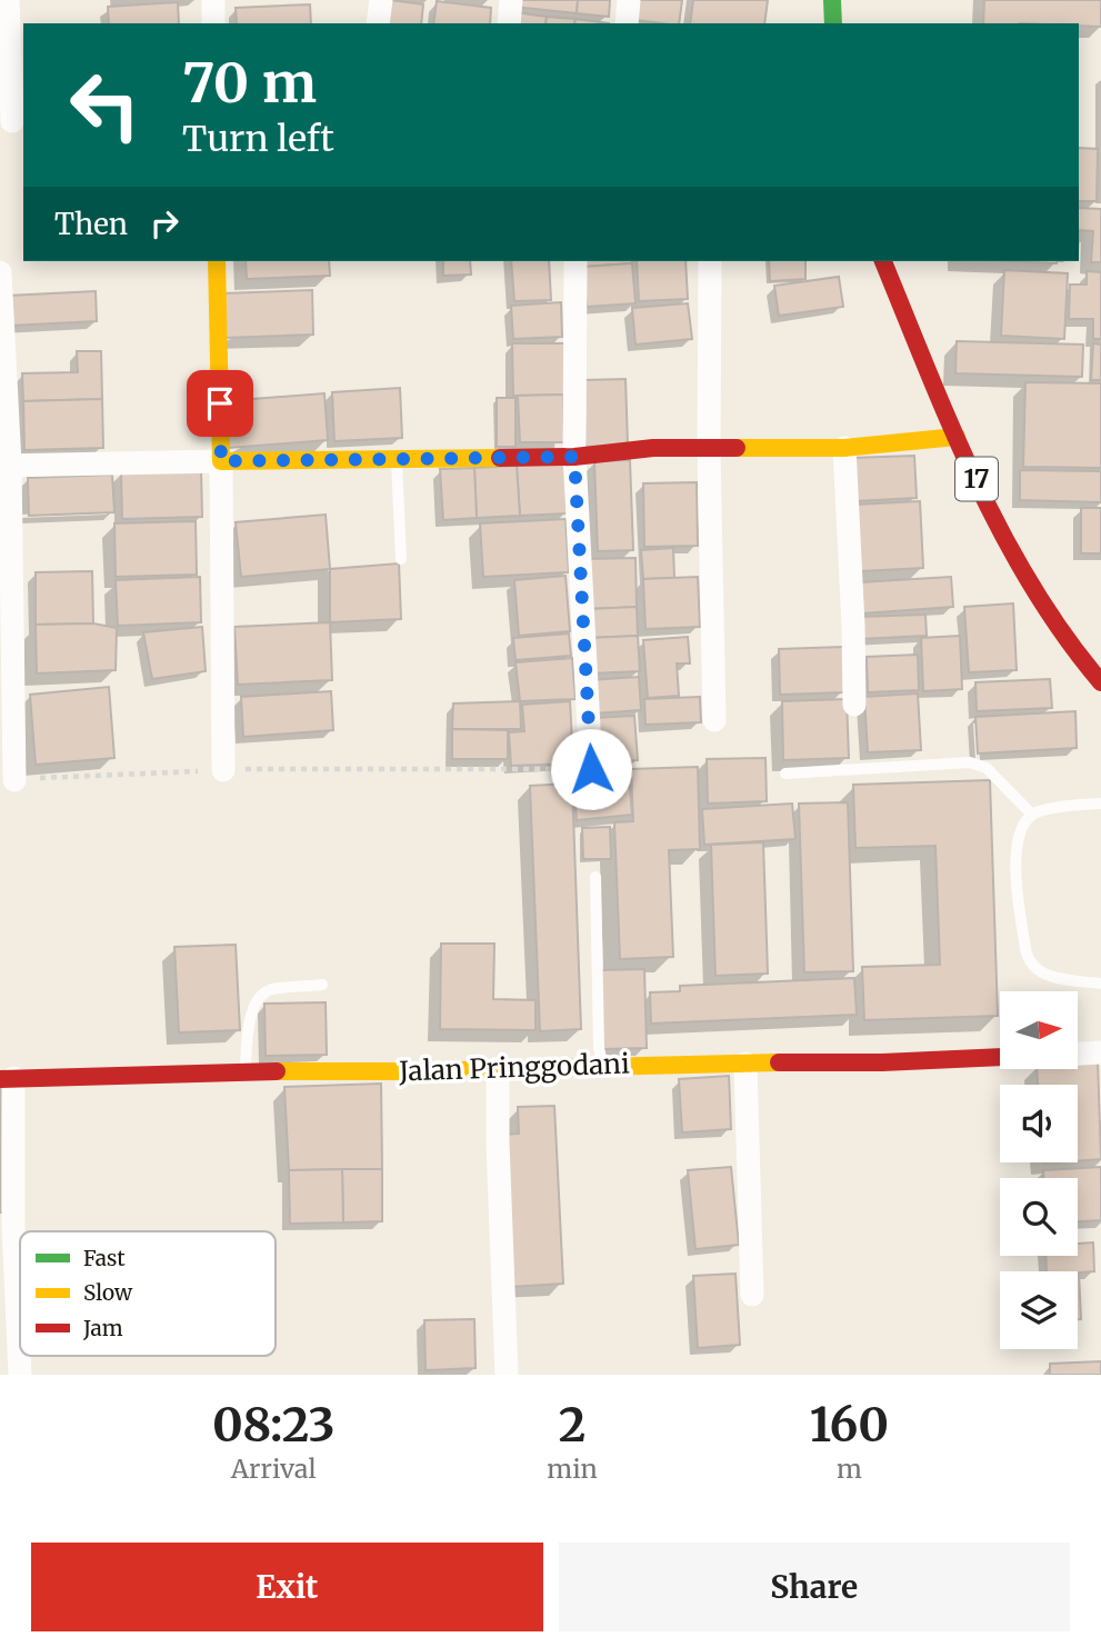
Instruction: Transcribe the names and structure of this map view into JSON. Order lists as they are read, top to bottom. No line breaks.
{"streets":{"main road":["17","Jalan Pringgodani"]},"legend":["Fast","Slow","Jam"],"north":"right","page":{"turn":["70 m","Turn left"],"then":"Then","eta":["08:23","Arrival","2","min","160","m"],"buttons":["Exit","Share"]}}
